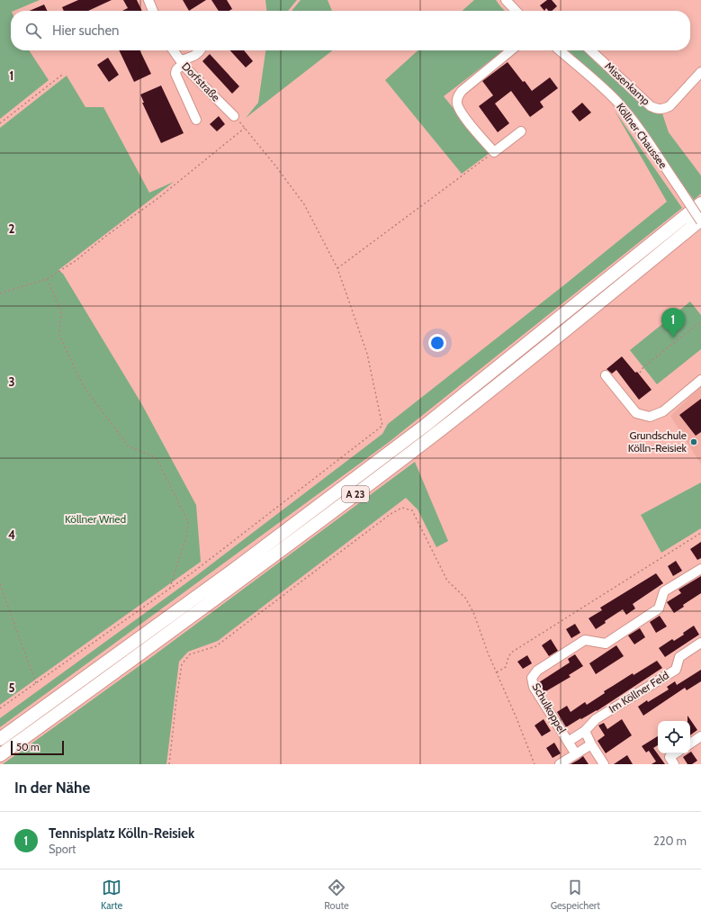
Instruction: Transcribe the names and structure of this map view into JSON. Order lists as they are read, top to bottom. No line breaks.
{"streets":{"highway":["A 23"],"street":["Dorfstraße","Missenkamp","Köllner Chaussee","Im Köllner Feld","Schulkoppel"]},"crossings":[["Köllner Chaussee","A 23"],["Im Köllner Feld","Schulkoppel"]],"parks":["Köllner Wried"],"places":["Grundschule Kölln-Reisiek"],"scale_bar":"50 m","page":{"search":"Hier suchen","pins":"1","scale":"50 m","heading":"In der Nähe","list":[{"mark":"1","name":"Tennisplatz Kölln-Reisiek","note":"Sport","value":"220 m"}],"nav":["Karte","Route","Gespeichert"]},"grid":{"rows":["1","2","3","4","5"]}}
